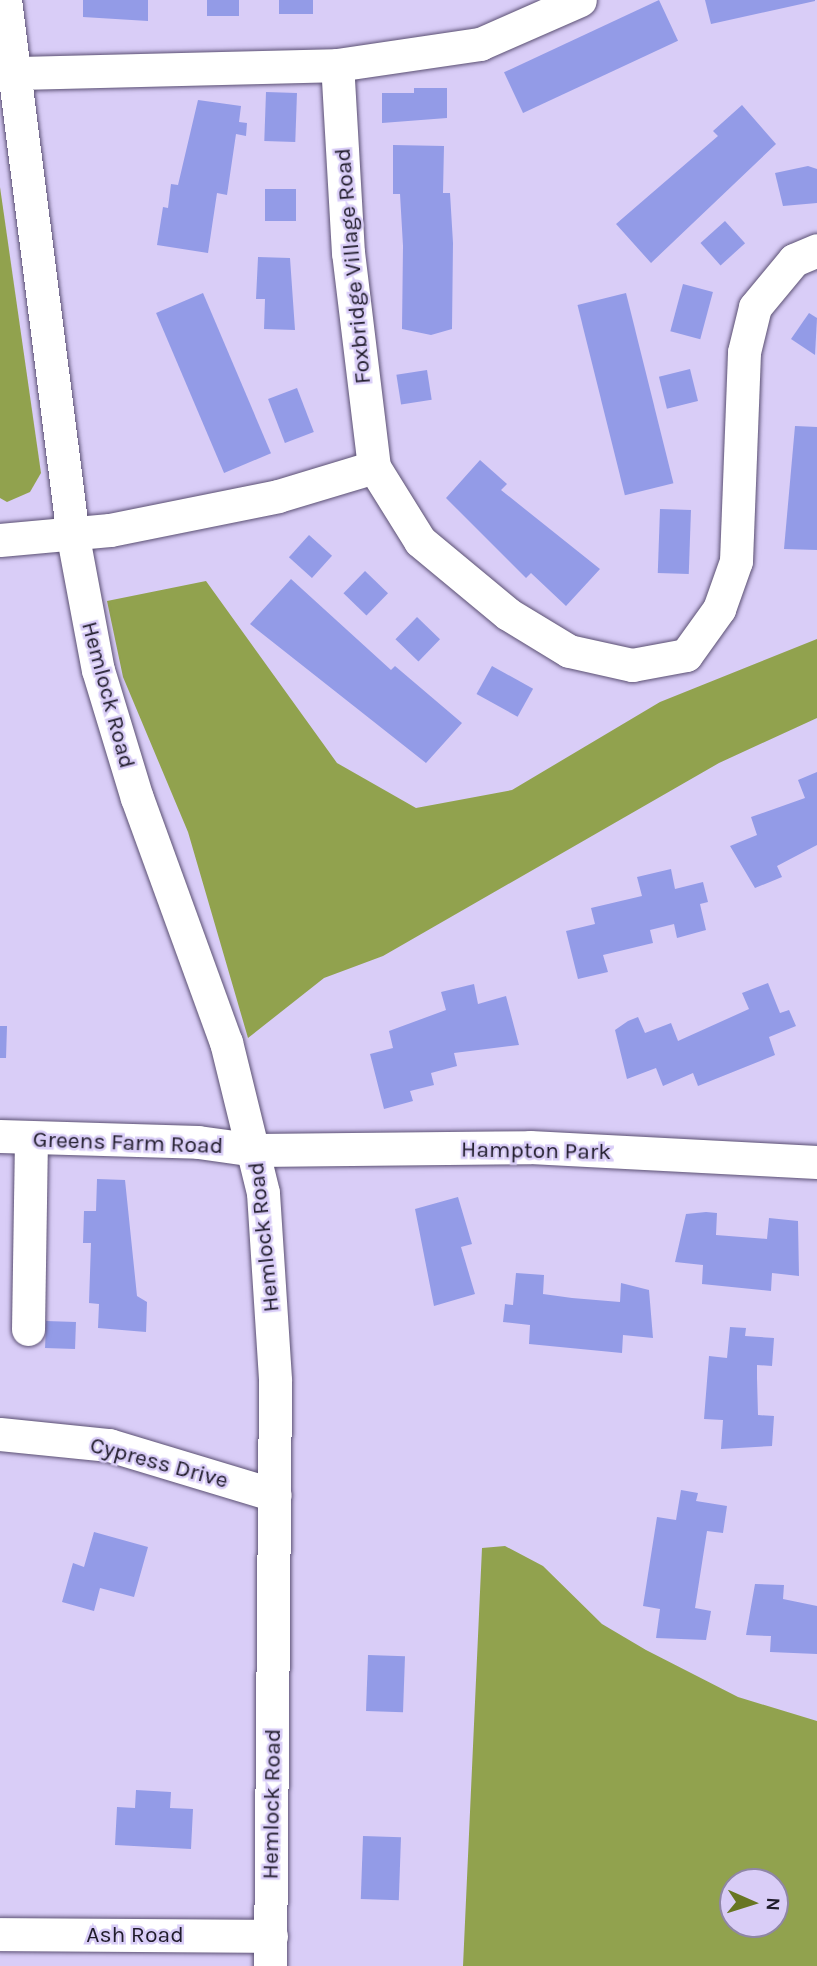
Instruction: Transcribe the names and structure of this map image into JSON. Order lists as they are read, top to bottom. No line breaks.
{"streets":{"street":["Foxbridge Village Road","Hemlock Road","Greens Farm Road","Hampton Park","Cypress Drive","Ash Road"]},"crossings":[["Hemlock Road","Greens Farm Road"],["Hemlock Road","Hampton Park"],["Hemlock Road","Cypress Drive"],["Hemlock Road","Ash Road"],["Greens Farm Road","Hampton Park"]],"north":"right"}
